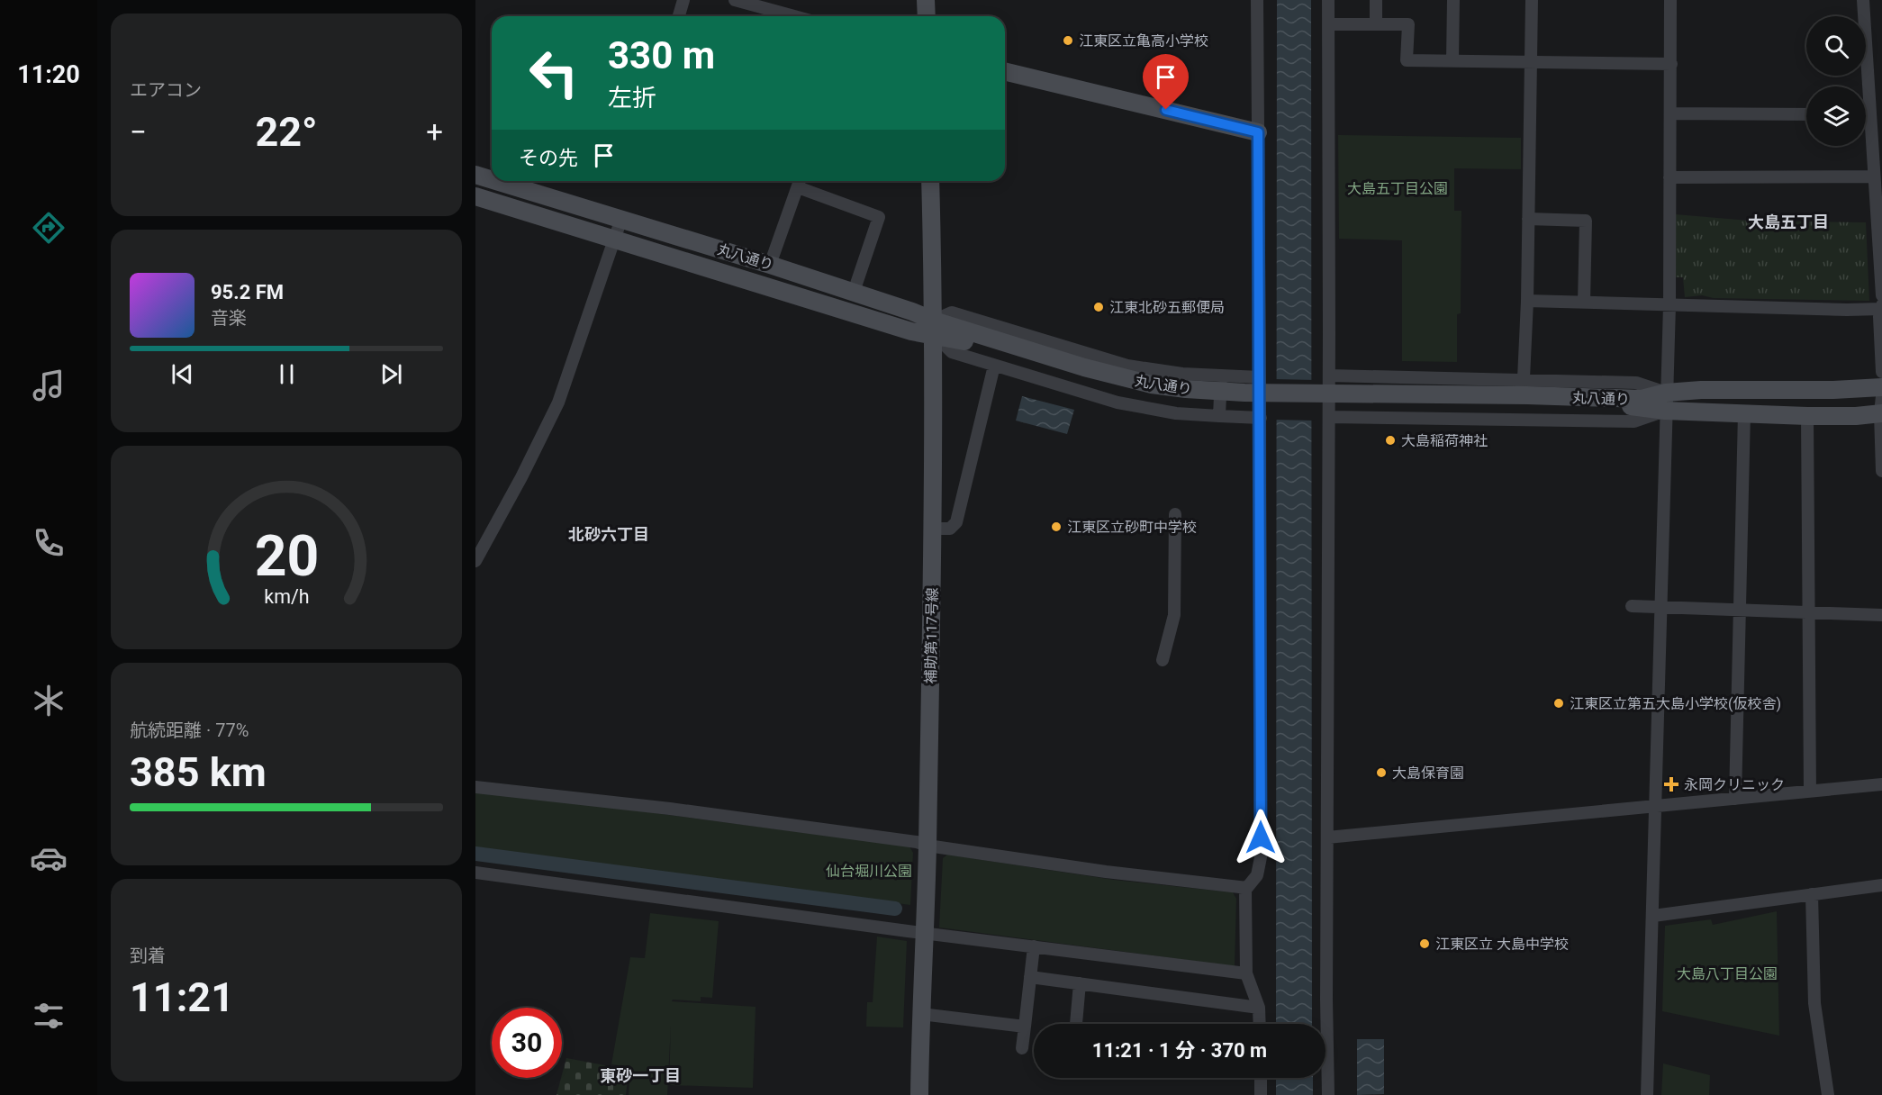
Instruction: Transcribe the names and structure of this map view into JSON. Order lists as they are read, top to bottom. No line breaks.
{"streets":{"main road":["丸八通り","補助第117号線"]},"crossings":[["丸八通り","補助第117号線"]],"districts":["大島五丁目","北砂六丁目","東砂一丁目"],"parks":["大島五丁目公園","仙台堀川公園","大島八丁目公園"],"places":{"other":["江東区立亀高小学校","江東北砂五郵便局","大島稲荷神社","江東区立砂町中学校","江東区立第五大島小学校(仮校舎)","大島保育園","江東区立 大島中学校"],"health":["永岡クリニック"]},"page":{"tabs":"11:20","tile":["エアコン",["航続距離 · 77%","385 km"],["到着","11:21"]],"turn":["330 m","左折"],"heat":["−","22°","+"],"then":"その先","song":["95.2 FM","音楽"],"limit":"30","trip":"11:21 · 1 分 · 370 m","gauge":["20","km/h"]}}
